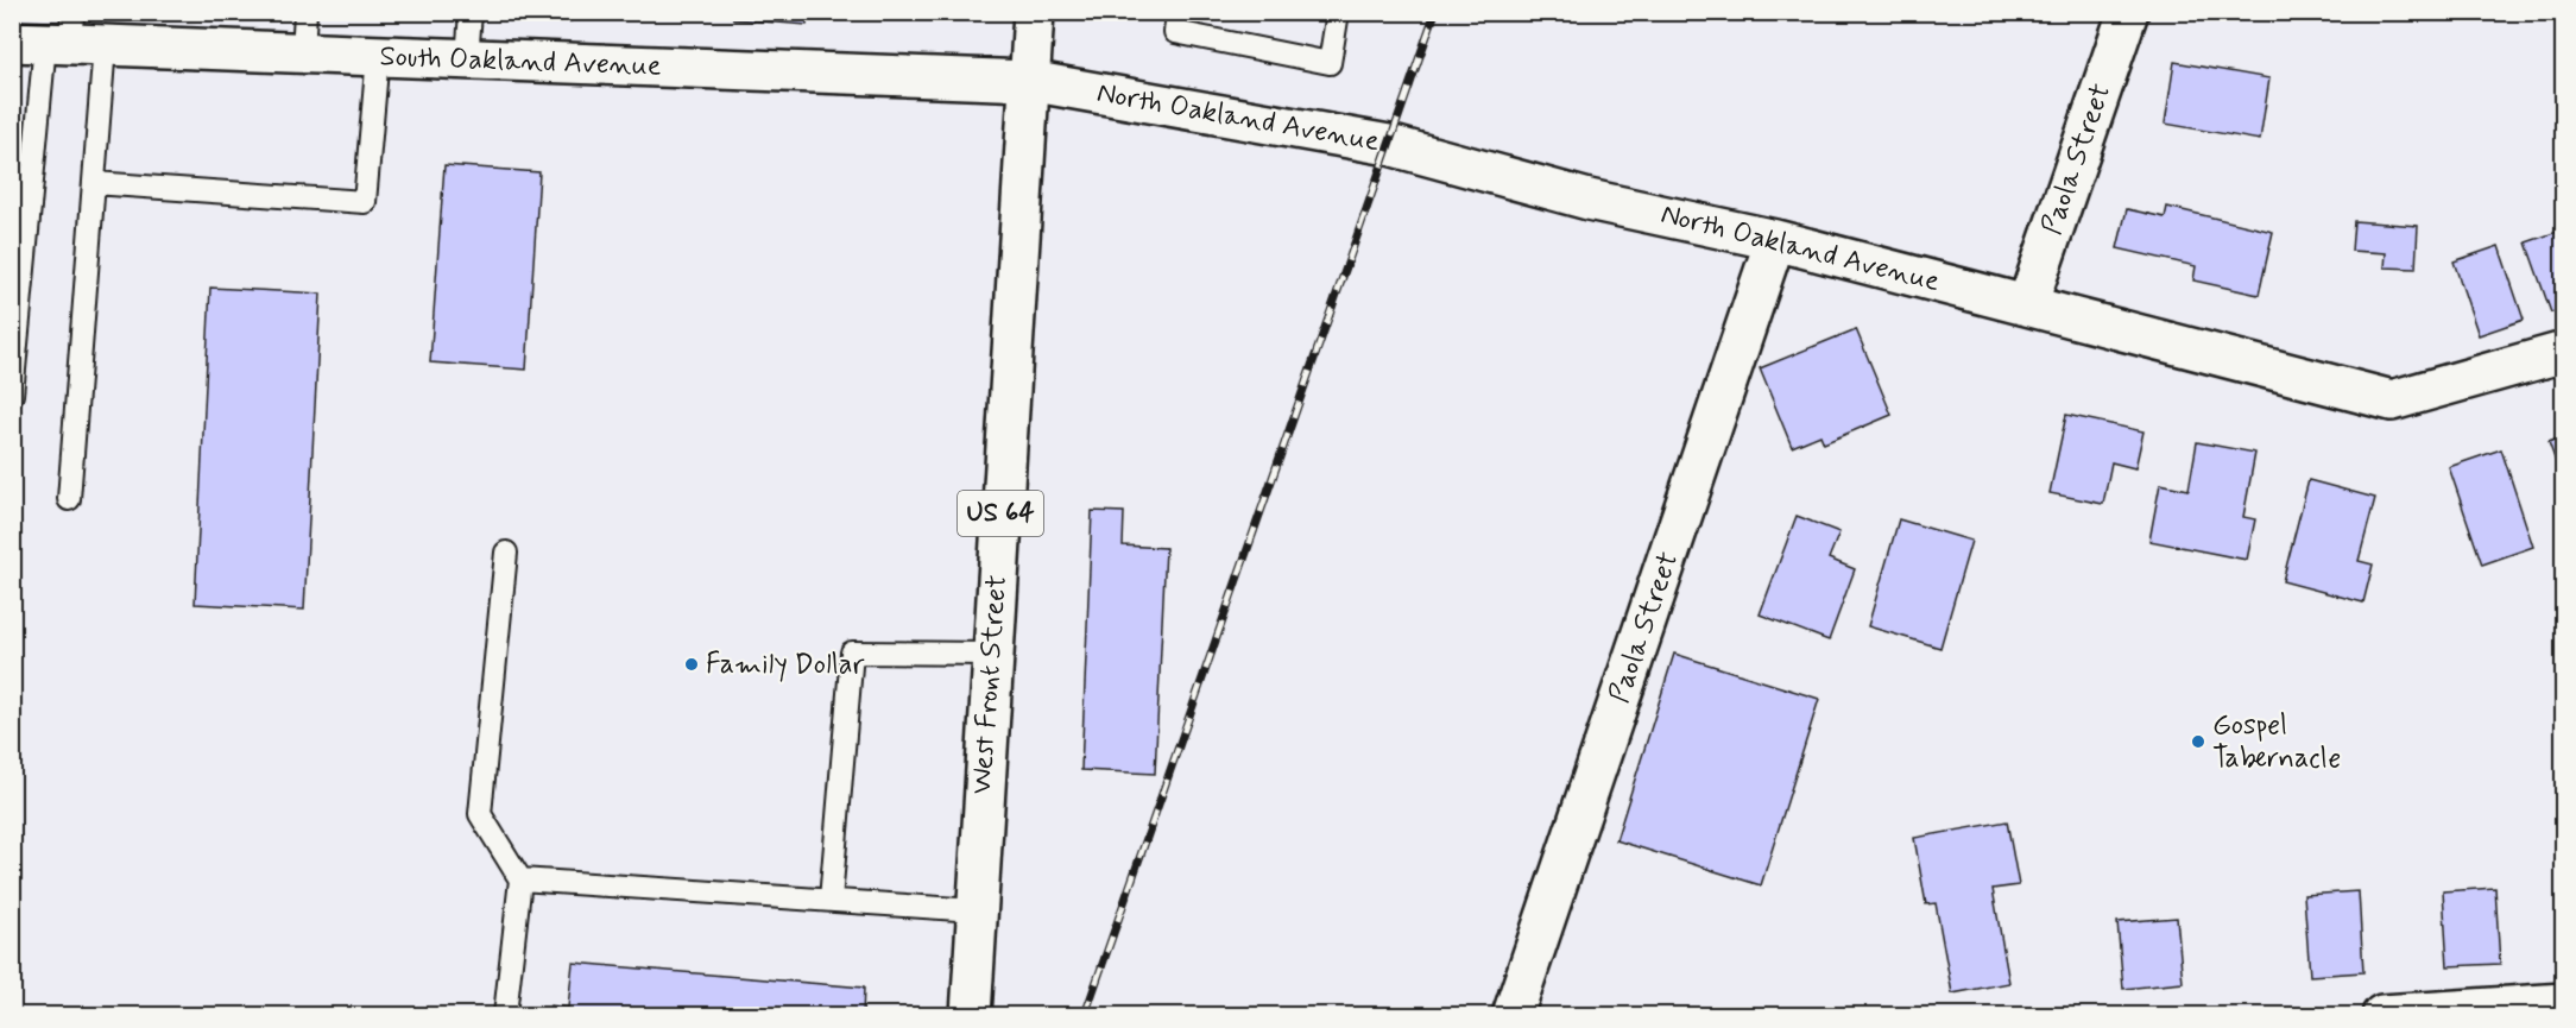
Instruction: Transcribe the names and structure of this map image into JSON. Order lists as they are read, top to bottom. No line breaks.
{"streets":{"street":["South Oakland Avenue","North Oakland Avenue","Paola Street","US 64","West Front Street"]},"crossings":[["South Oakland Avenue","North Oakland Avenue"],["South Oakland Avenue","West Front Street"],["North Oakland Avenue","Paola Street"],["North Oakland Avenue","West Front Street"]],"places":["Family Dollar","Gospel Tabernacle"]}
